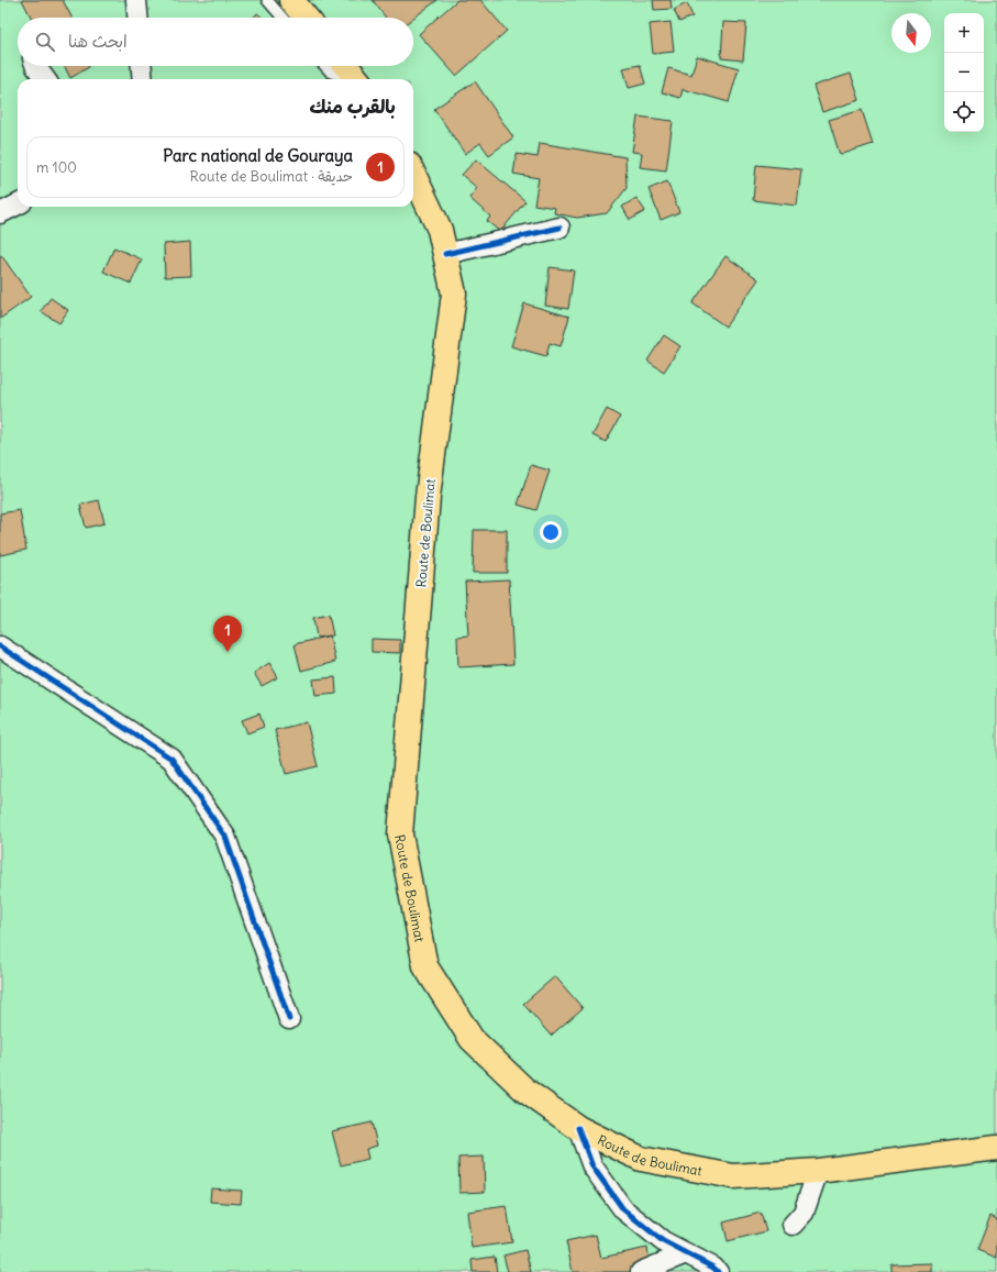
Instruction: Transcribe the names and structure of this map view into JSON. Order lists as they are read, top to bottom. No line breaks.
{"streets":{"main road":["Route de Boulimat"]},"north":"bottom","page":{"map_buttons":["+","−"],"search":"ابحث هنا","heading":"بالقرب منك","list":[{"mark":"1","name":"Parc national de Gouraya","note":"حديقة · Route de Boulimat","value":"100 m"}],"pins":"1"}}
